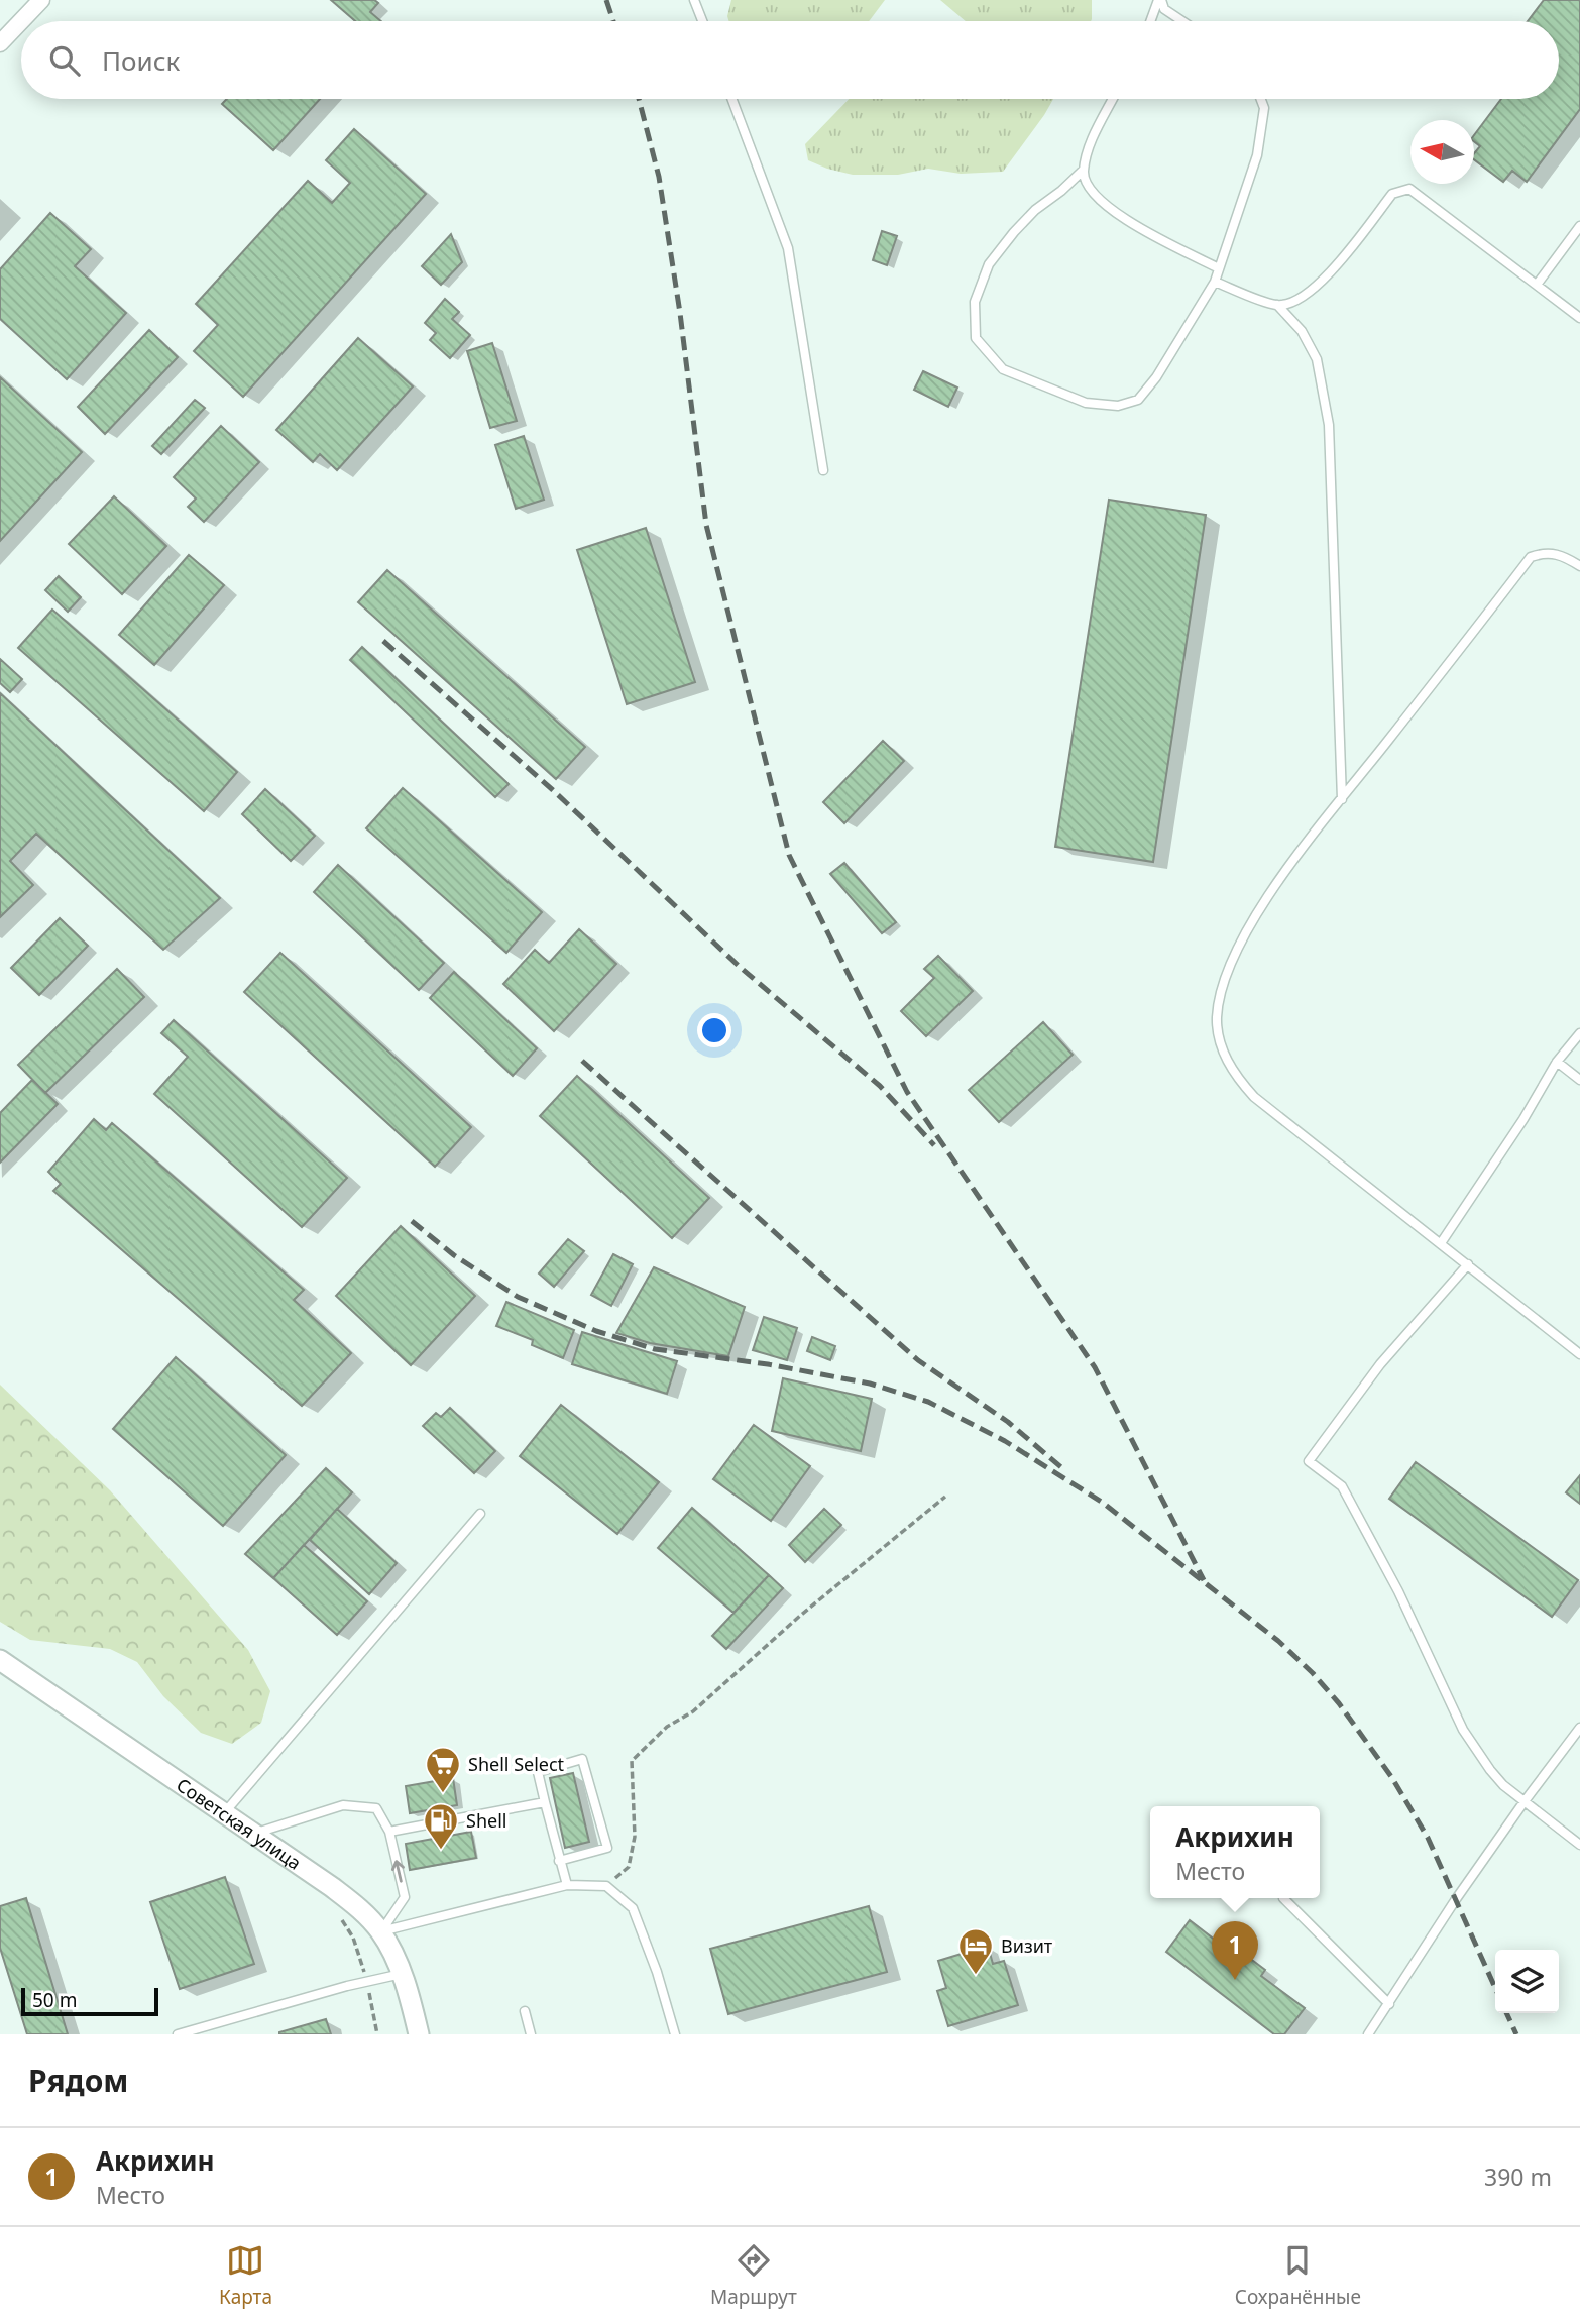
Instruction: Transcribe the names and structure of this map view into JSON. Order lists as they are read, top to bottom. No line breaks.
{"streets":{"street":["Советская улица"]},"places":{"supermarket":["Shell Select"],"fuel station":["Shell"],"hotel":["Визит"]},"scale_bar":"50 m","north":"left","page":{"search":"Поиск","popup":["Акрихин","Место"],"pins":"1","scale":"50 m","heading":"Рядом","list":[{"mark":"1","name":"Акрихин","note":"Место","value":"390 m"}],"nav":["Карта","Маршрут","Сохранённые"]}}
